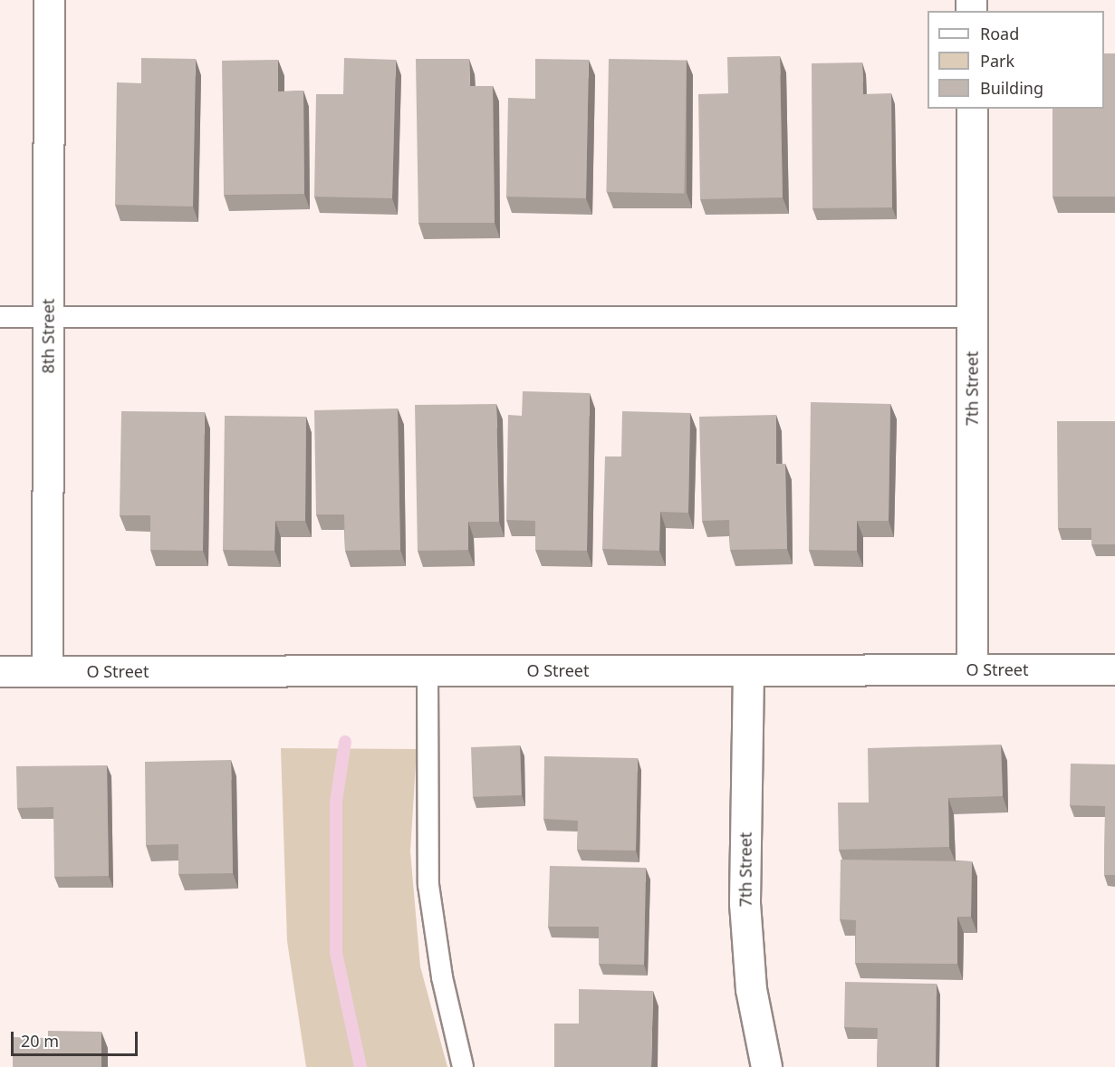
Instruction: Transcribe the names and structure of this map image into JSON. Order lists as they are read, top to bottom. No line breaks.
{"streets":{"street":["8th Street","7th Street","O Street"]},"crossings":[["8th Street","O Street"],["7th Street","O Street"]],"legend":["Road","Park","Building"],"scale_bar":"20 m"}
